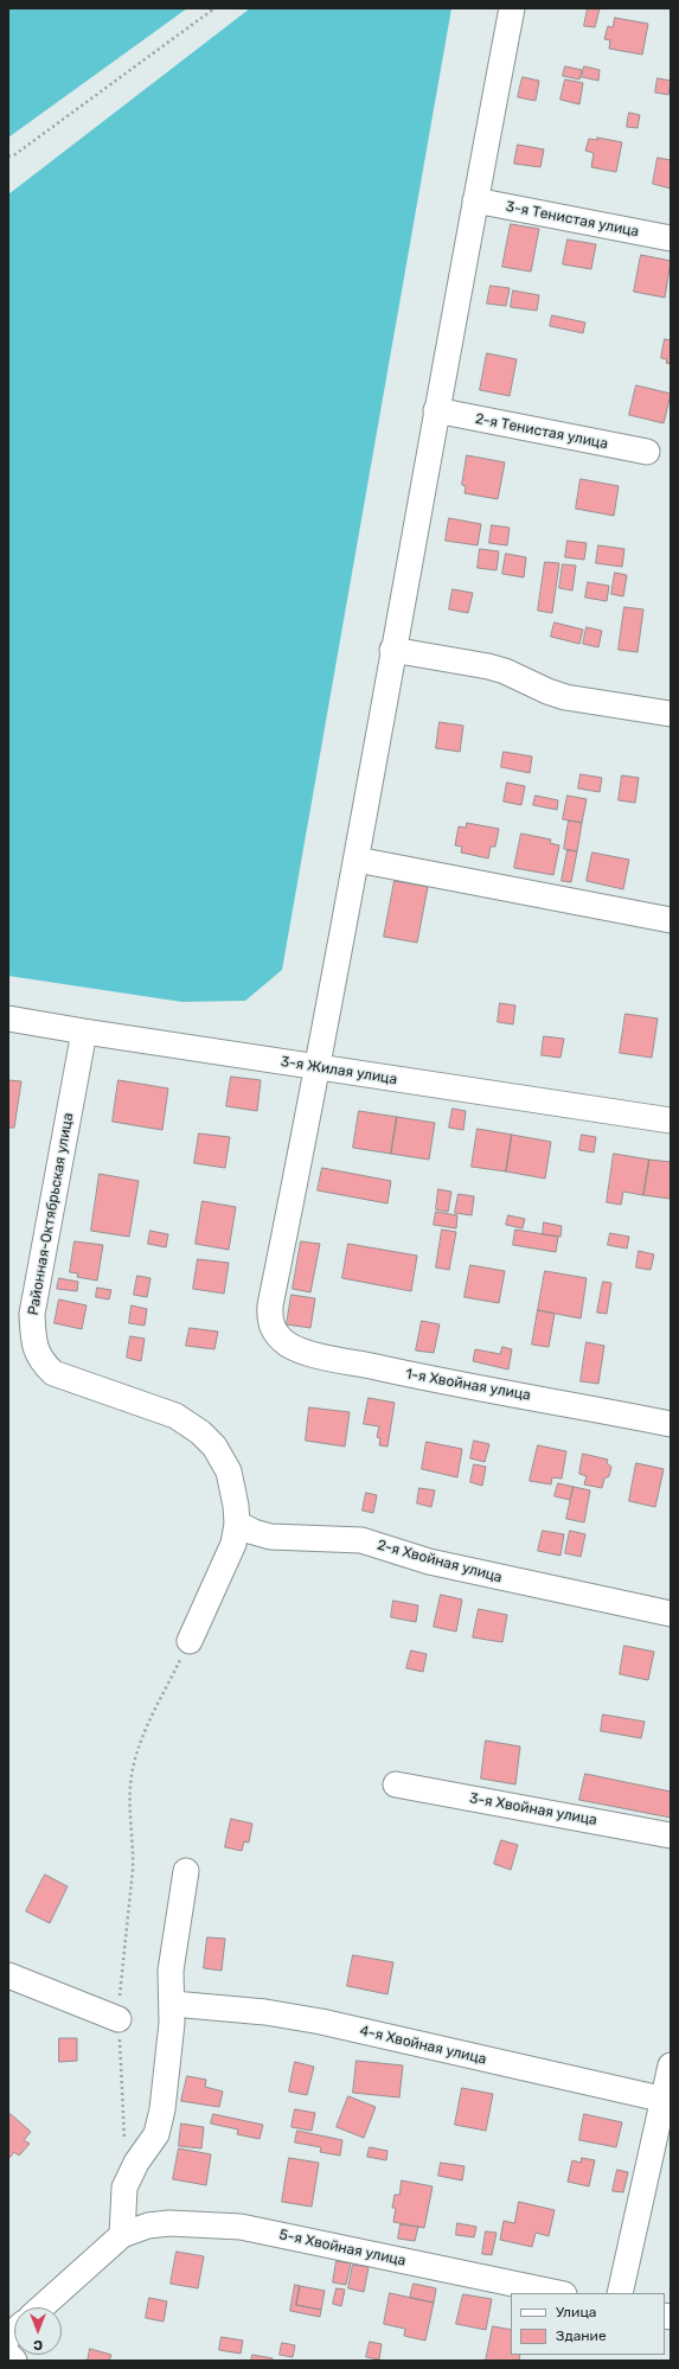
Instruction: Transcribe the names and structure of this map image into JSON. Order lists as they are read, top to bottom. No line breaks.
{"streets":{"street":["3-я Тенистая улица","2-я Тенистая улица","3-я Жилая улица","Районная-Октябрьская улица","1-я Хвойная улица","2-я Хвойная улица","3-я Хвойная улица","4-я Хвойная улица","5-я Хвойная улица"]},"crossings":[["3-я Жилая улица","Районная-Октябрьская улица"],["3-я Жилая улица","1-я Хвойная улица"],["Районная-Октябрьская улица","2-я Хвойная улица"]],"legend":["Улица","Здание"],"north":"bottom"}
